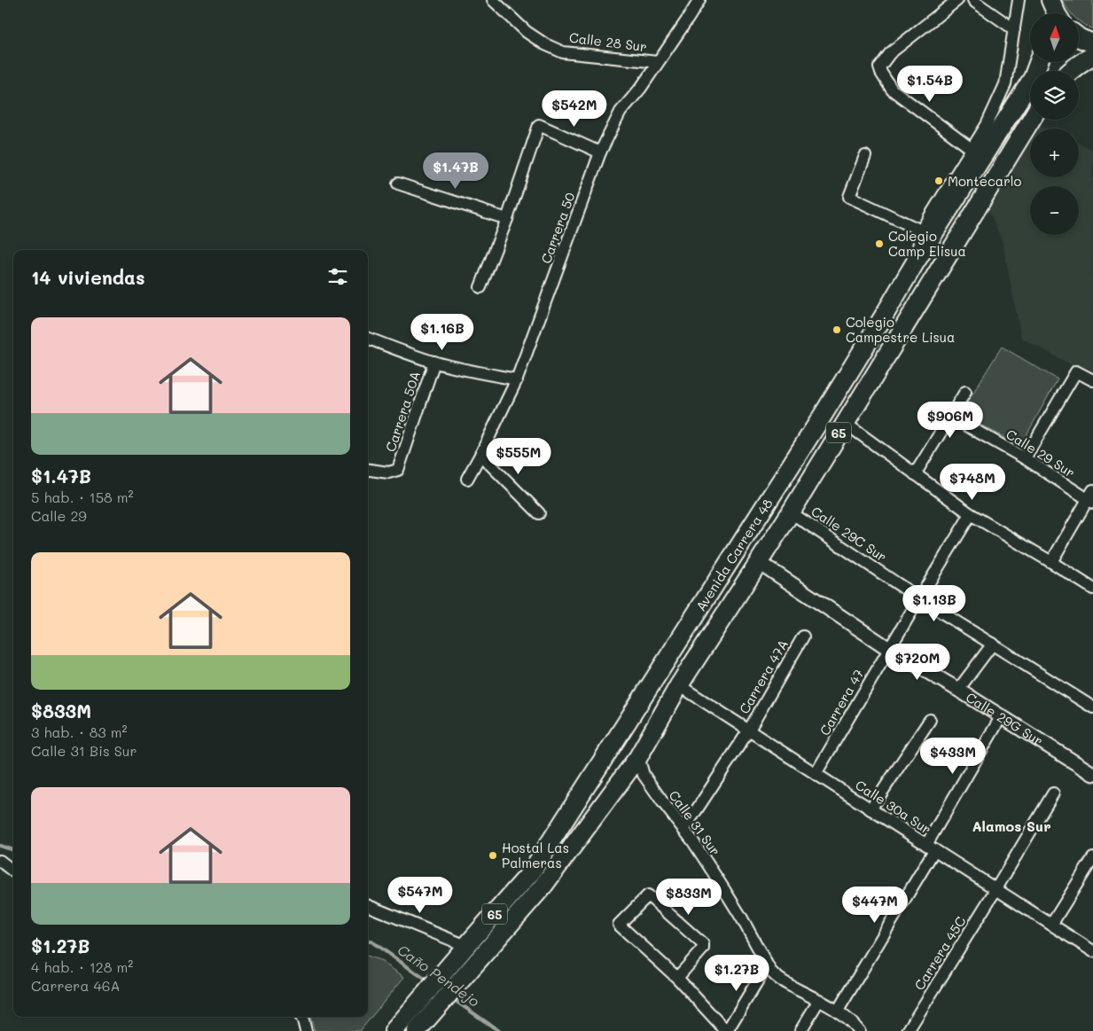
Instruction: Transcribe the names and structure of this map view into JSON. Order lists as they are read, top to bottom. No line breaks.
{"streets":{"main road":["65","Avenida Carrera 48"],"street":["Calle 28 Sur","Carrera 50","Carrera 50A","Calle 29 Sur","Calle 29C Sur","Carrera 47A","Carrera 47","Calle 29G Sur","Calle 30a Sur","Calle 31 Sur","Carrera 45C"]},"crossings":[["Calle 28 Sur","Carrera 50"],["Calle 29C Sur","Avenida Carrera 48"],["Calle 29C Sur","Carrera 47"],["Avenida Carrera 48","Calle 29G Sur"],["Avenida Carrera 48","Calle 30a Sur"],["Avenida Carrera 48","Calle 31 Sur"],["Carrera 47A","Calle 30a Sur"],["Carrera 47A","Calle 31 Sur"],["Carrera 47","Calle 29G Sur"],["Carrera 47","Calle 30a Sur"],["Calle 30a Sur","Carrera 45C"]],"districts":["Alamos Sur"],"water":["Caño Pendejo"],"places":["Montecarlo","Colegio Camp Elisua","Colegio Campestre Lisua","Hostal Las Palmeras"],"north":"top","page":{"map_buttons":["+","−"],"price":["$1.54B","$542M","$1.47B","$1.16B","$906M","$555M","$748M","$1.13B","$720M","$433M","$547M","$833M","$447M","$1.27B"],"heading":"14 viviendas","list":[{"name":"$1.47B","note":"5 hab. · 158 m² · Calle 29"},{"name":"$833M","note":"3 hab. · 83 m² · Calle 31 Bis Sur"},{"name":"$1.27B","note":"4 hab. · 128 m² · Carrera 46A"}]}}
